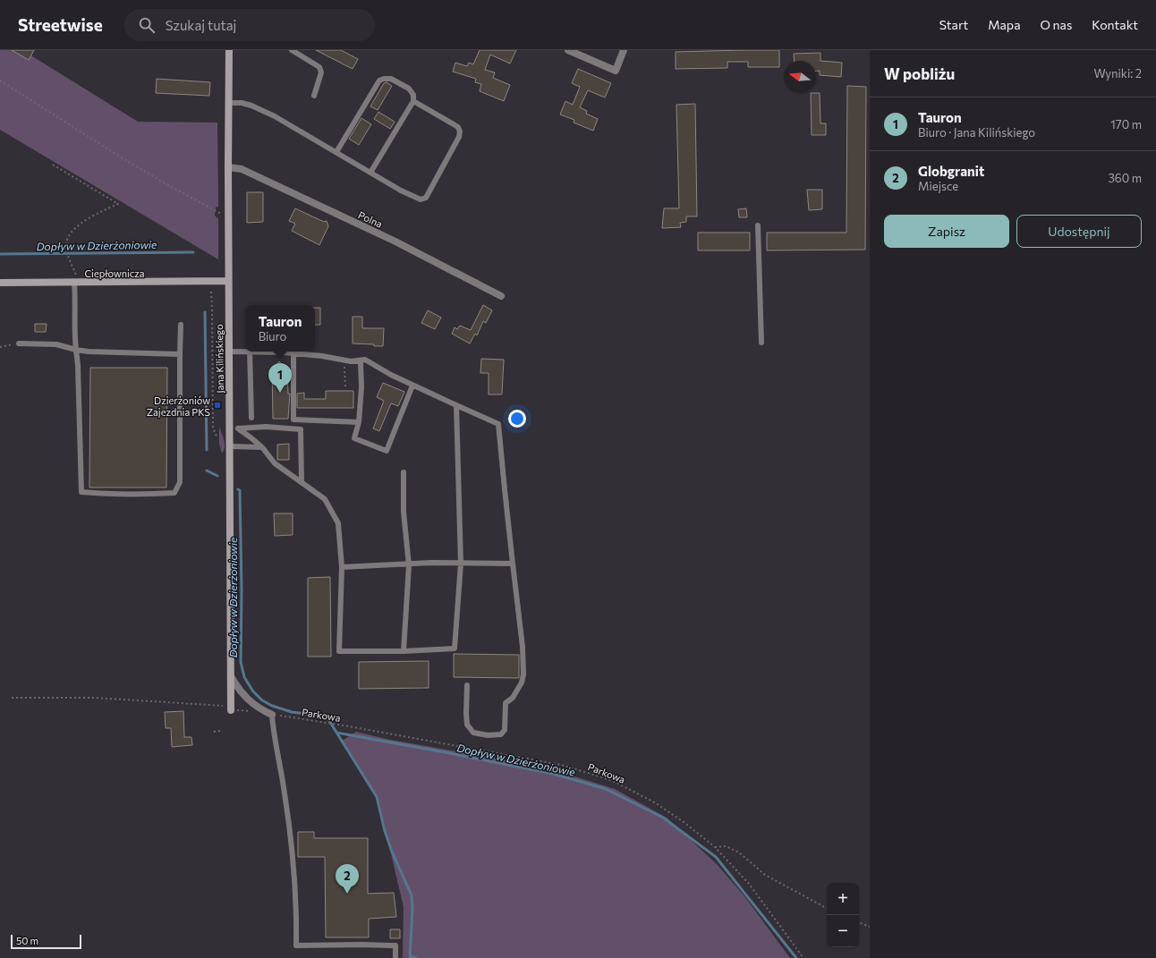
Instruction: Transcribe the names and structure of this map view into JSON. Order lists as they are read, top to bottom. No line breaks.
{"streets":{"street":["Polna","Ciepłownicza","Jana Kilińskiego"],"path":["Parkowa"]},"crossings":[["Polna","Jana Kilińskiego"],["Ciepłownicza","Jana Kilińskiego"]],"water":["Dopływ w Dzierżoniowie"],"places":{"transit":["Dzierżoniów Zajezdnia PKS"]},"scale_bar":"50 m","north":"left","page":{"header":"Streetwise","search":"Szukaj tutaj","nav":["Start","Mapa","O nas","Kontakt"],"heading":["W pobliżu","Wyniki: 2"],"list":[{"mark":"1","name":"Tauron","note":"Biuro · Jana Kilińskiego","value":"170 m"},{"mark":"2","name":"Globgranit","note":"Miejsce","value":"360 m"}],"buttons":["Zapisz","Udostępnij"],"popup":["Tauron","Biuro"],"pins":["1","2"],"map_buttons":["+","−"],"scale":"50 m"}}
